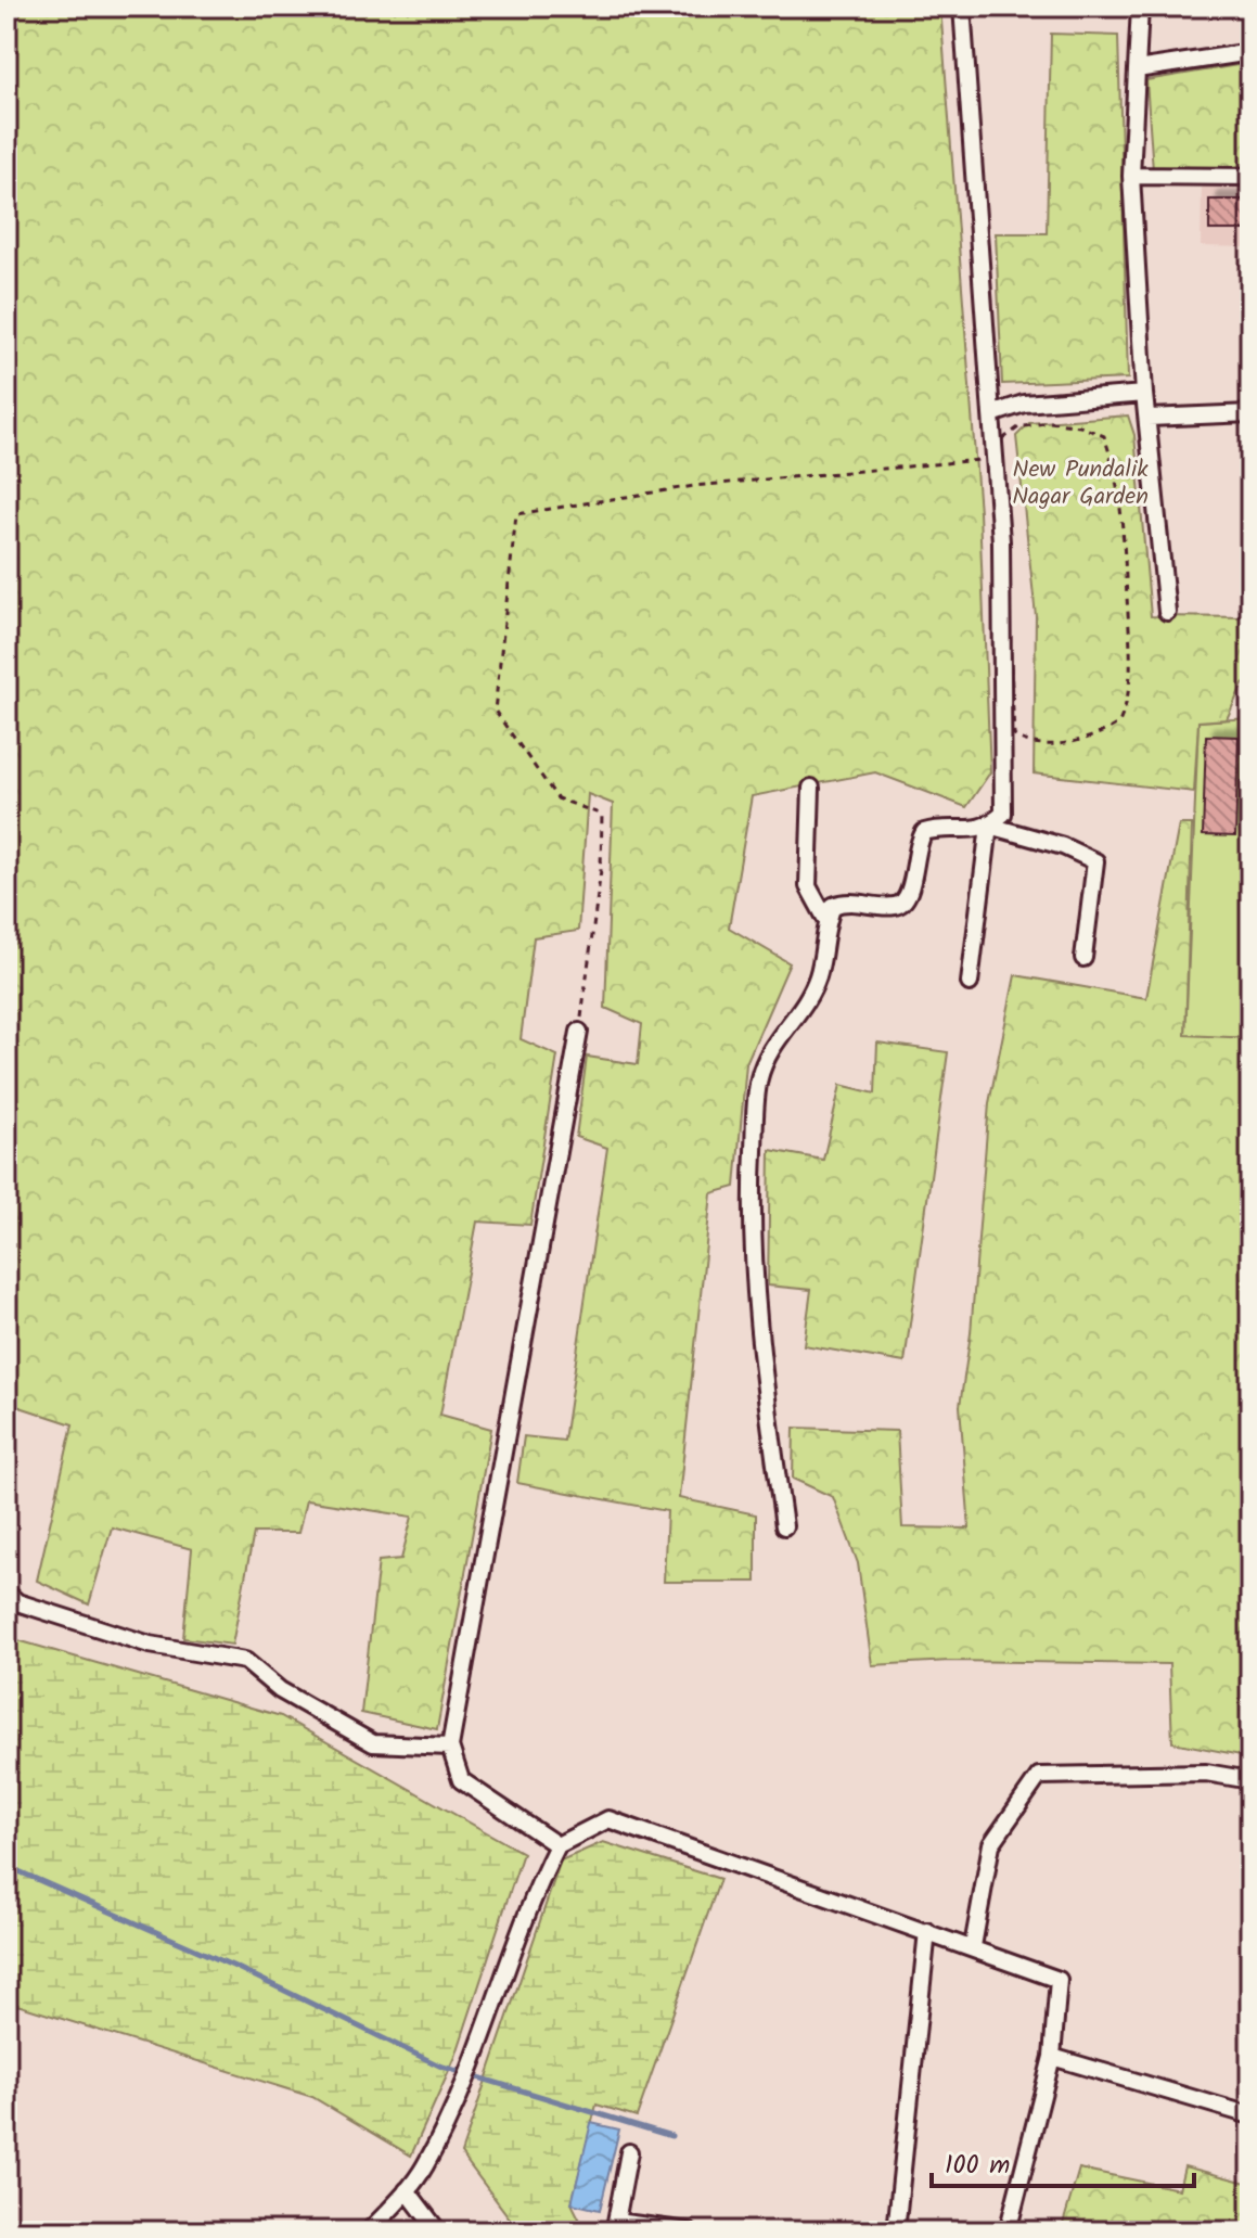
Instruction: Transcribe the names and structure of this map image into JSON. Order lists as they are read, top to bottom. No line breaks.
{"parks":["New Pundalik Nagar Garden"],"scale_bar":"100 m"}
